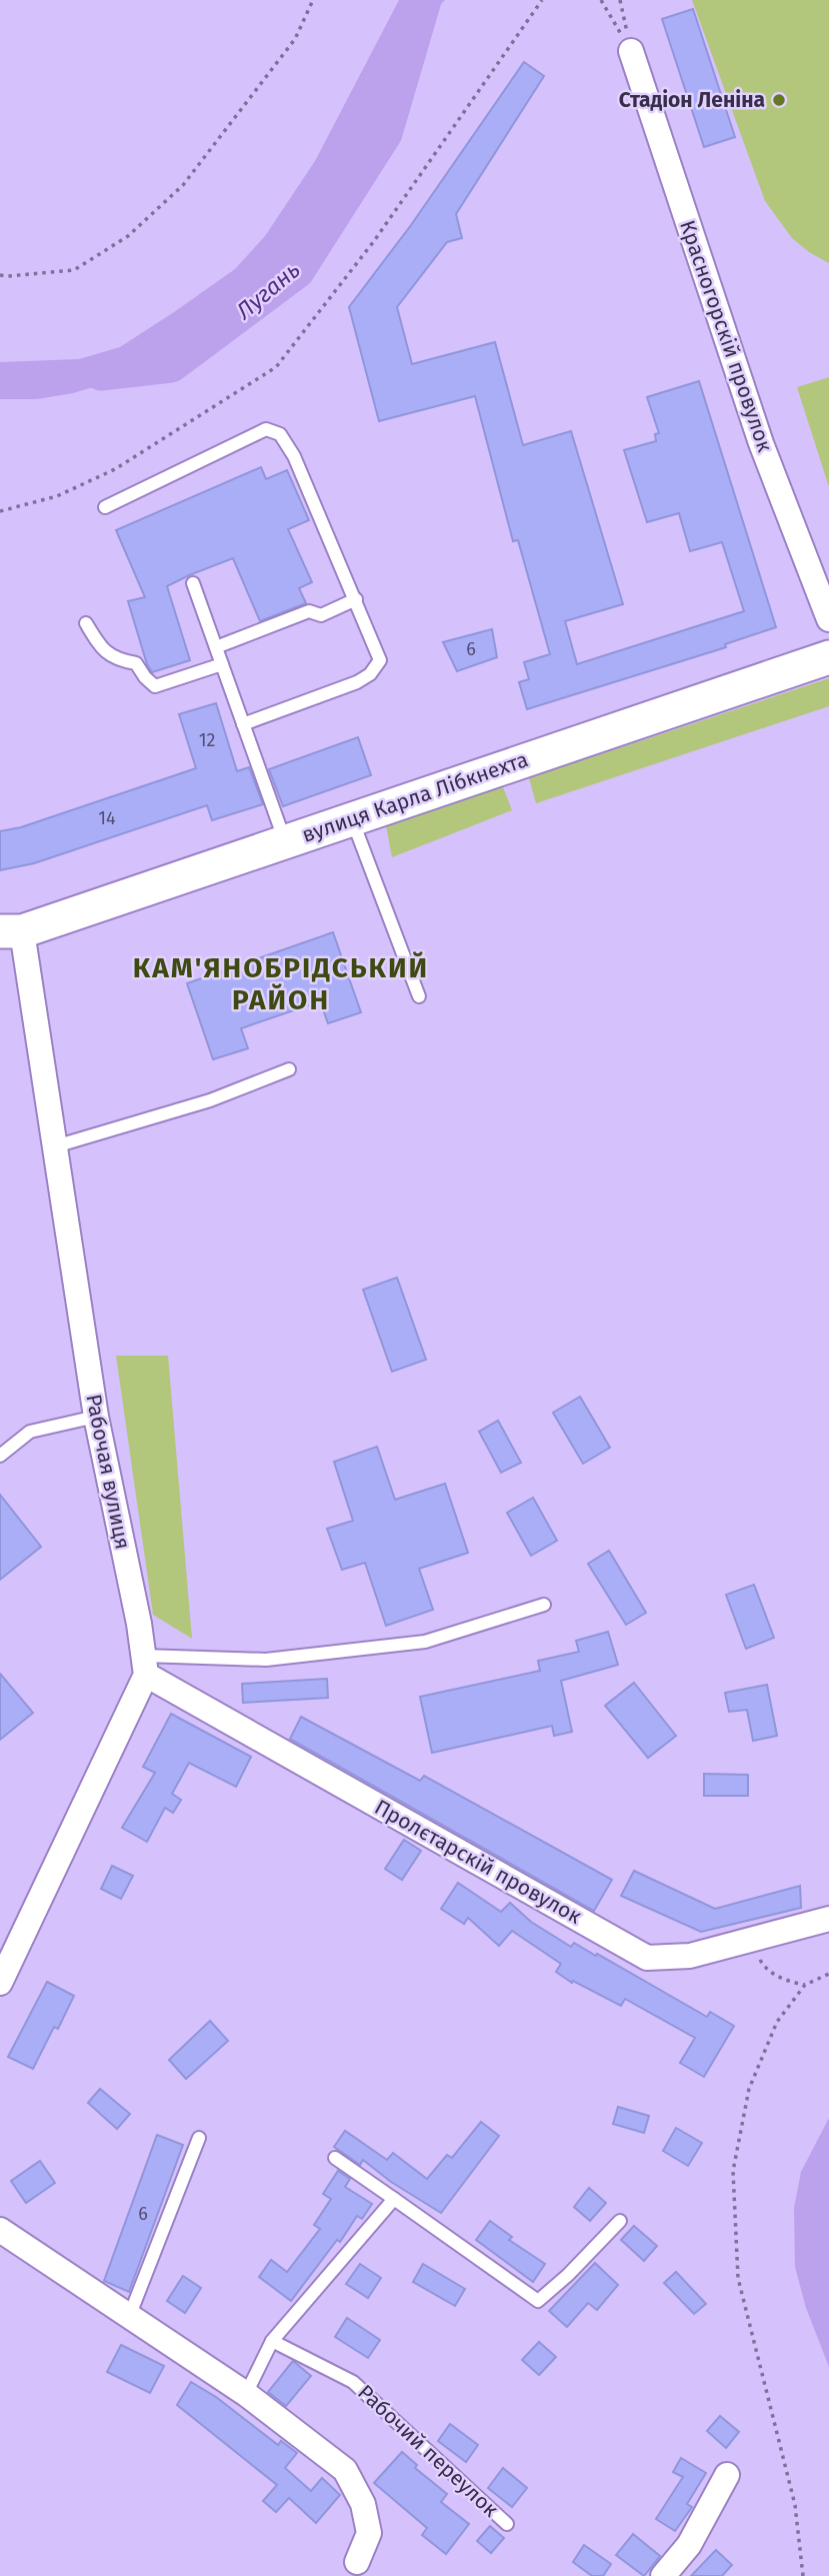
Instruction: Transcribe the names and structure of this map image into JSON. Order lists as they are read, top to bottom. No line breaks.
{"streets":{"street":["Красногорскій провулок","вулиця Карла Лібкнехта","Рабочая вулиця","Пролєтарскій провулок"],"lane":["Рабочий переулок"]},"crossings":[["вулиця Карла Лібкнехта","Рабочая вулиця"],["Рабочая вулиця","Пролєтарскій провулок"]],"districts":["КАМ'ЯНОБРІДСЬКИЙ РАЙОН"],"water":["Лугань"],"places":["Стадіон Леніна"],"house_numbers":["6","12","14","6"]}
